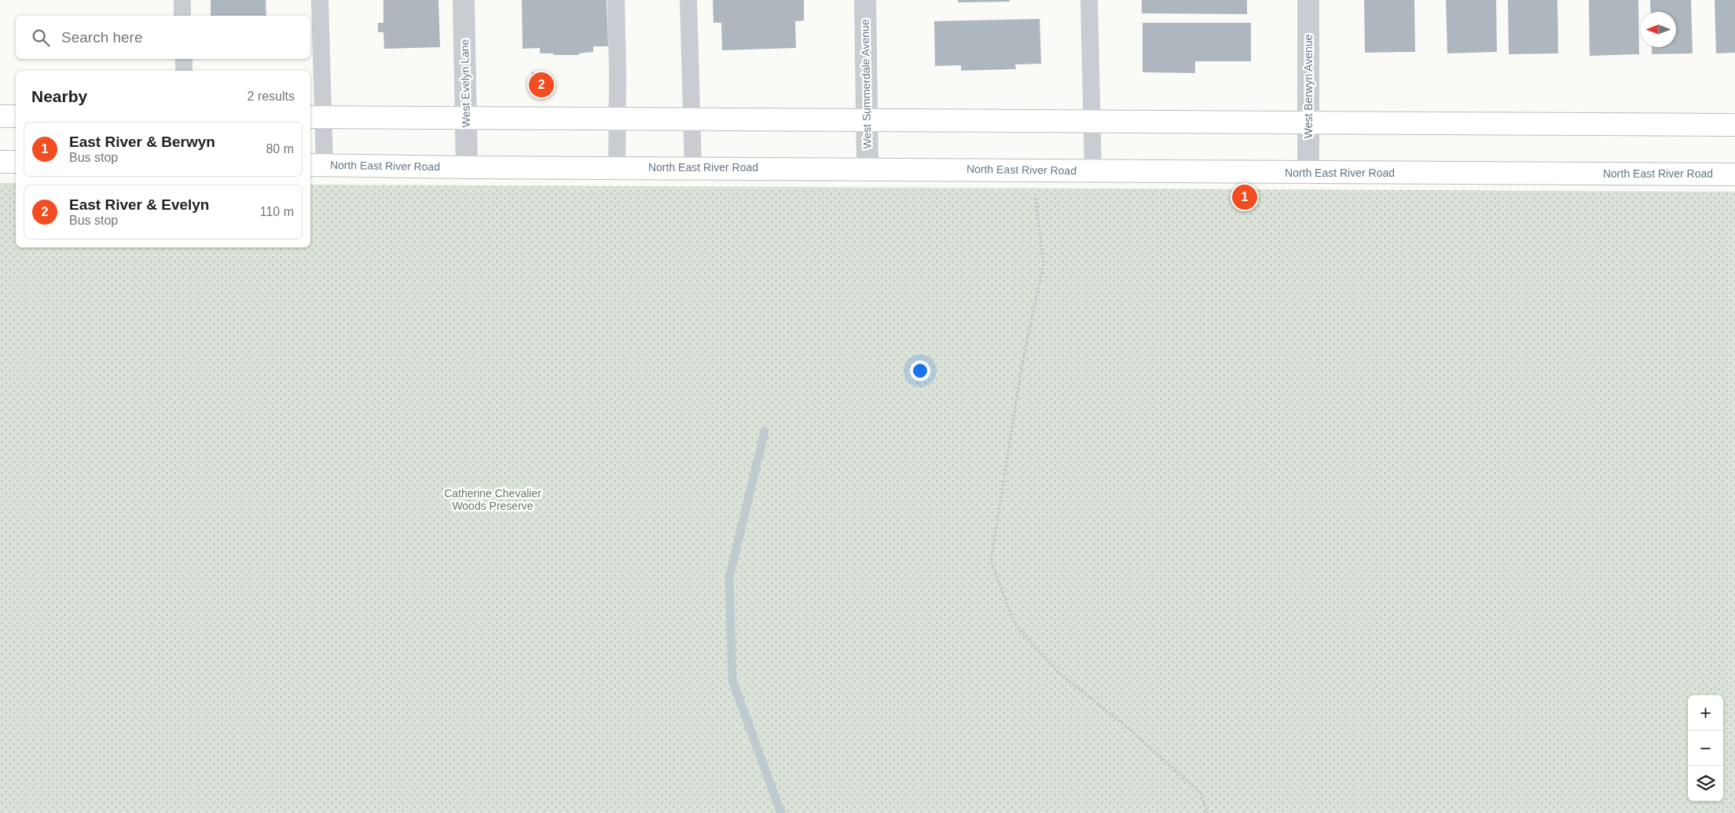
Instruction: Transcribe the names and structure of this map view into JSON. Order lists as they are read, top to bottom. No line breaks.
{"streets":{"main road":["North East River Road"],"street":["West Evelyn Lane","West Summerdale Avenue","West Berwyn Avenue"]},"crossings":[["West Evelyn Lane","North East River Road"],["West Summerdale Avenue","North East River Road"],["West Berwyn Avenue","North East River Road"]],"parks":["Catherine Chevalier Woods Preserve"],"north":"left","page":{"search":"Search here","pins":["2","1"],"heading":["Nearby","2 results"],"list":[{"mark":"1","name":"East River & Berwyn","note":"Bus stop","value":"80 m"},{"mark":"2","name":"East River & Evelyn","note":"Bus stop","value":"110 m"}],"map_buttons":["+","−"]}}
